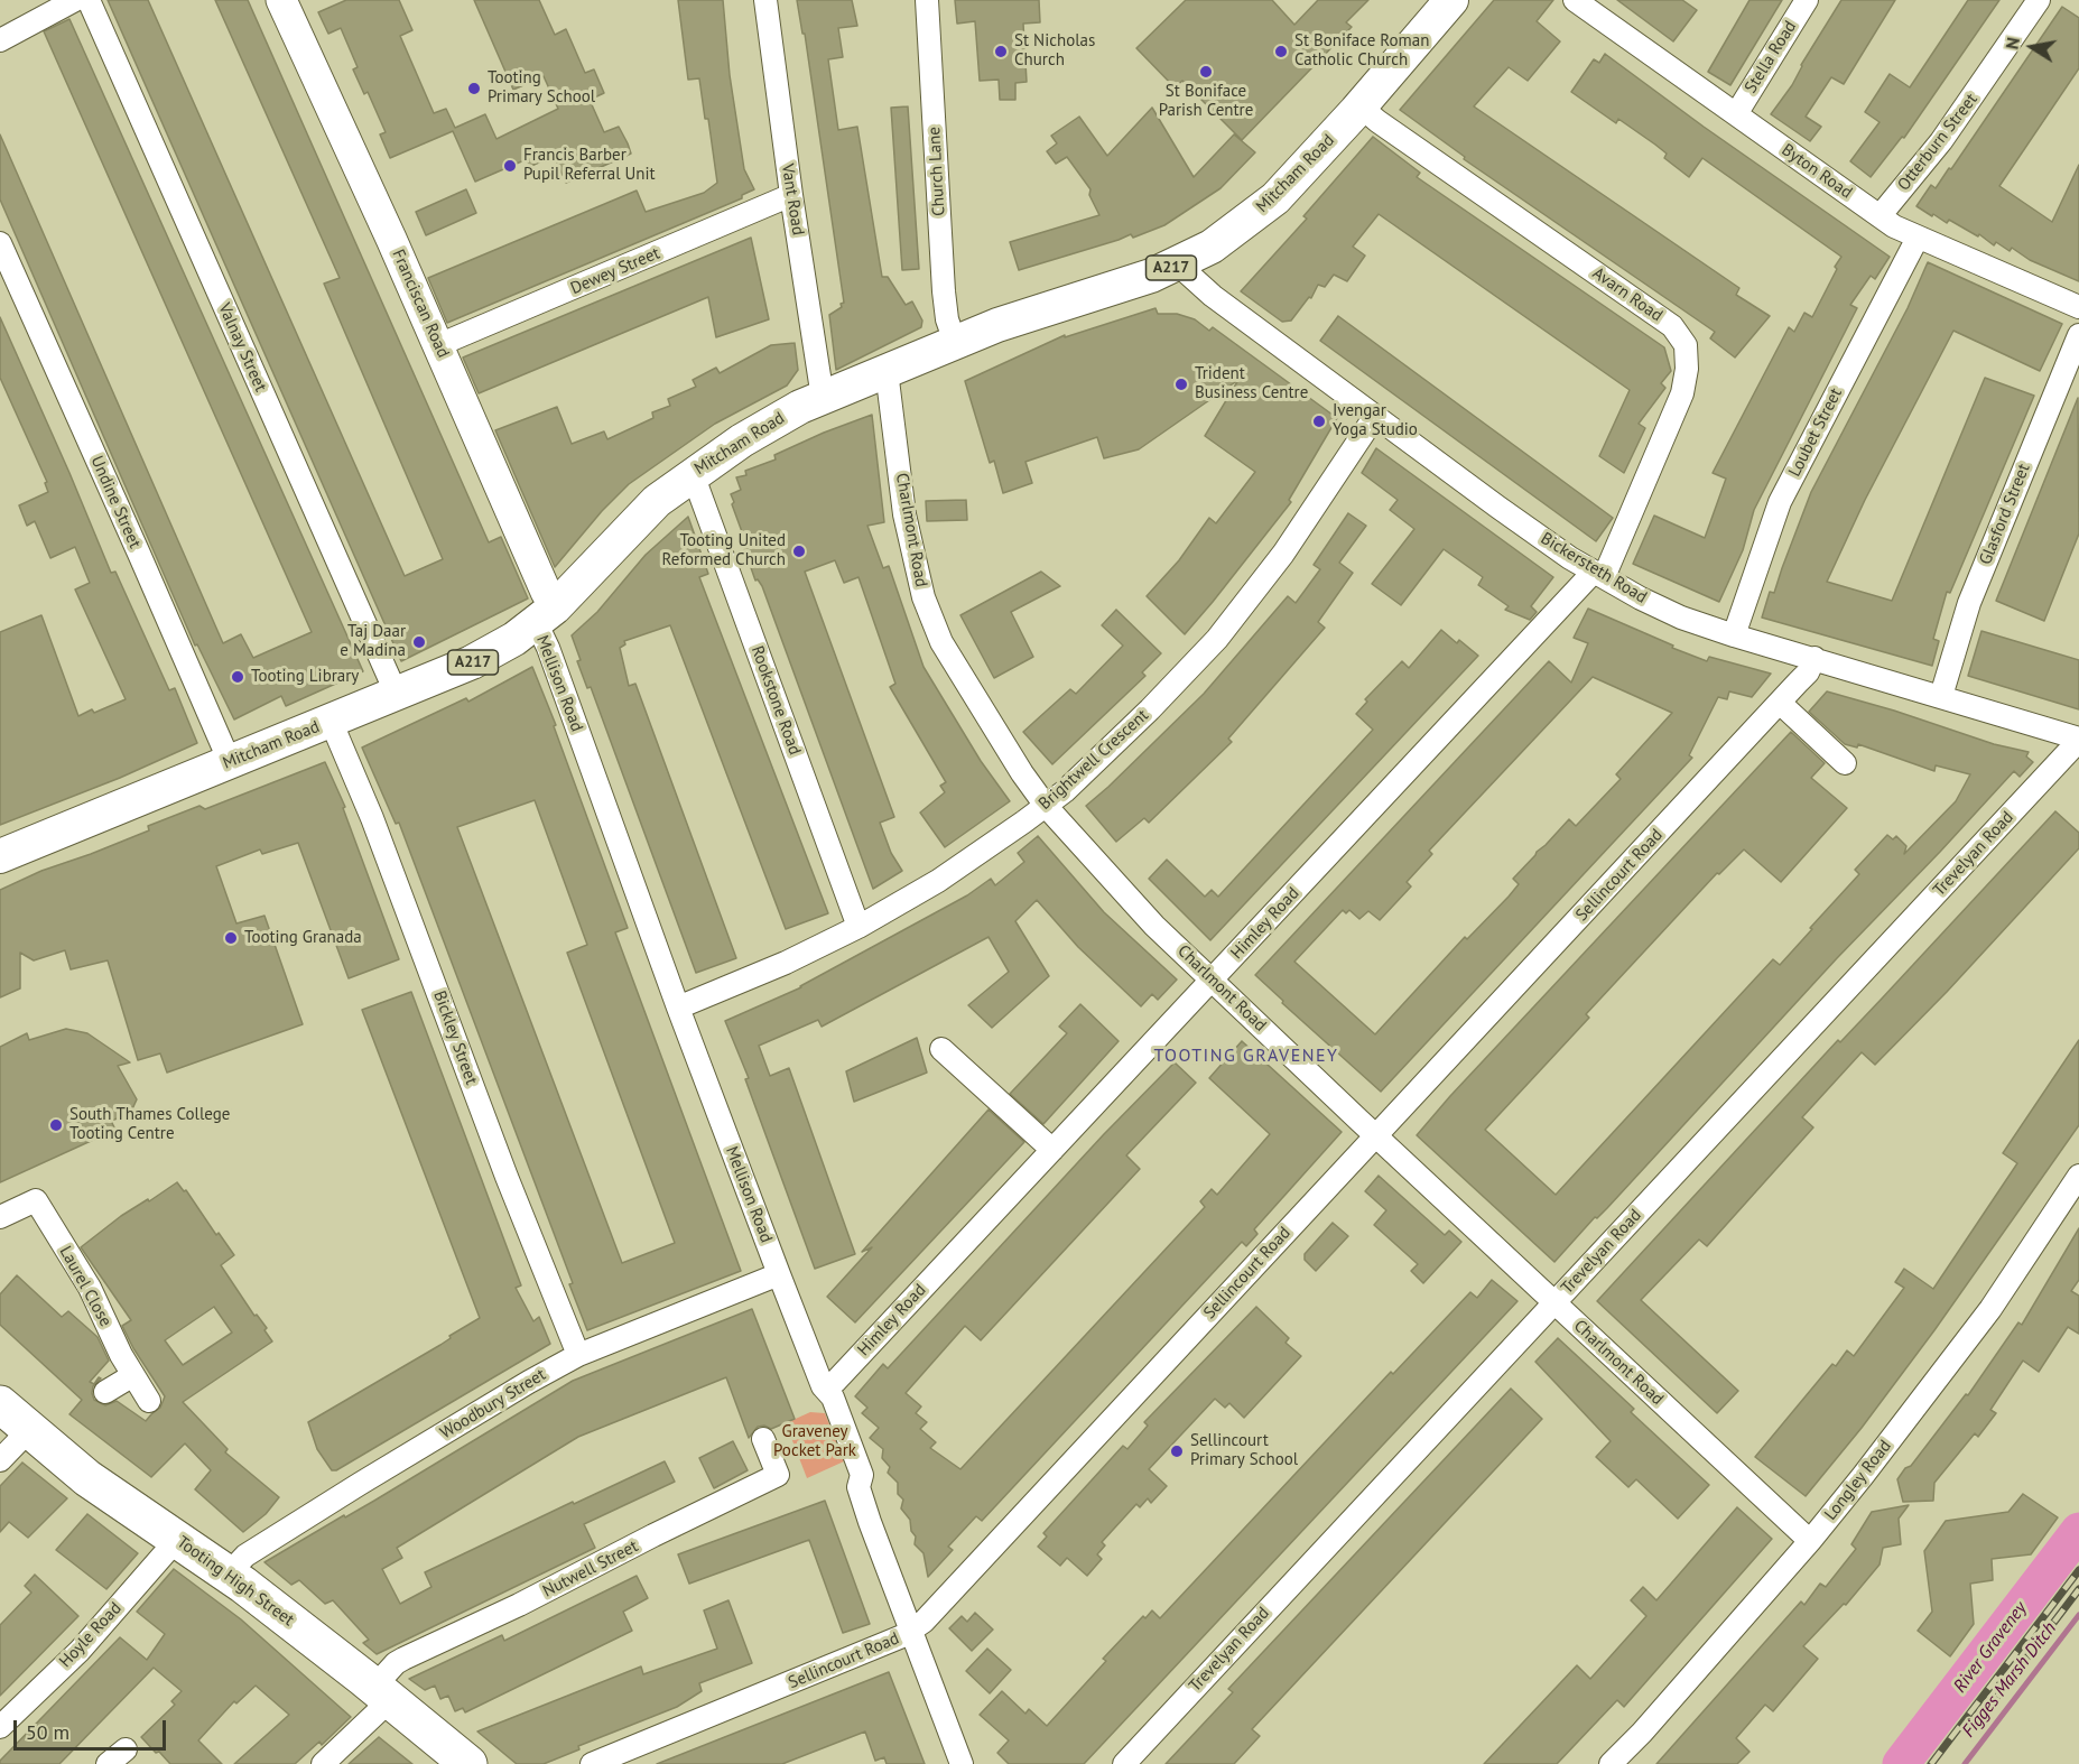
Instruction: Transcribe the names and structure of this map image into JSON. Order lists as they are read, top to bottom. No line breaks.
{"streets":{"highway":["Tooting High Street"],"main road":["Mitcham Road","A217"],"street":["Stella Road","Otterburn Street","Church Lane","Byton Road","Vant Road","Dewey Street","Avarn Road","Franciscan Road","Valnay Street","Loubet Street","Undine Street","Glasford Street","Charlmont Road","Bickersteth Road","Mellison Road","Rookstone Road","Brightwell Crescent","Trevelyan Road","Sellincourt Road","Himley Road","Bickley Street","Laurel Close","Woodbury Street","Longley Road","Nutwell Street","Hoyle Road"]},"crossings":[["Stella Road","Byton Road"],["Otterburn Street","Byton Road"],["Church Lane","Mitcham Road"],["Byton Road","Loubet Street"],["Mitcham Road","Vant Road"],["Mitcham Road","Avarn Road"],["Mitcham Road","Franciscan Road"],["Mitcham Road","Valnay Street"],["Mitcham Road","Undine Street"],["Mitcham Road","Charlmont Road"],["Mitcham Road","Bickersteth Road"],["Mitcham Road","Mellison Road"],["Mitcham Road","Rookstone Road"],["Mitcham Road","Bickley Street"],["Vant Road","Dewey Street"],["Dewey Street","Franciscan Road"],["Avarn Road","Bickersteth Road"],["Avarn Road","Himley Road"],["Franciscan Road","Mellison Road"],["Loubet Street","Bickersteth Road"],["Glasford Street","Bickersteth Road"],["Charlmont Road","Brightwell Crescent"],["Charlmont Road","Trevelyan Road"],["Charlmont Road","Sellincourt Road"],["Charlmont Road","Himley Road"],["Charlmont Road","Longley Road"],["Bickersteth Road","Brightwell Crescent"],["Bickersteth Road","Trevelyan Road"],["Bickersteth Road","Sellincourt Road"],["Bickersteth Road","Himley Road"],["Mellison Road","Brightwell Crescent"],["Mellison Road","Sellincourt Road"],["Mellison Road","Himley Road"],["Mellison Road","Woodbury Street"],["Rookstone Road","Brightwell Crescent"],["Bickley Street","Woodbury Street"],["Woodbury Street","Tooting High Street"],["Nutwell Street","Tooting High Street"],["Tooting High Street","Hoyle Road"]],"districts":["TOOTING GRAVENEY"],"water":["River Graveney","Figges Marsh Ditch"],"parks":["Graveney Pocket Park"],"places":["St Nicholas Church","St Boniface Roman Catholic Church","St Boniface Parish Centre","Tooting Primary School","Francis Barber Pupil Referral Unit","Trident Business Centre","Ivengar Yoga Studio","Tooting United Reformed Church","Taj Daar e Madina","Tooting Library","Tooting Granada","South Thames College Tooting Centre","Sellincourt Primary School"],"scale_bar":"50 m","north":"left"}
